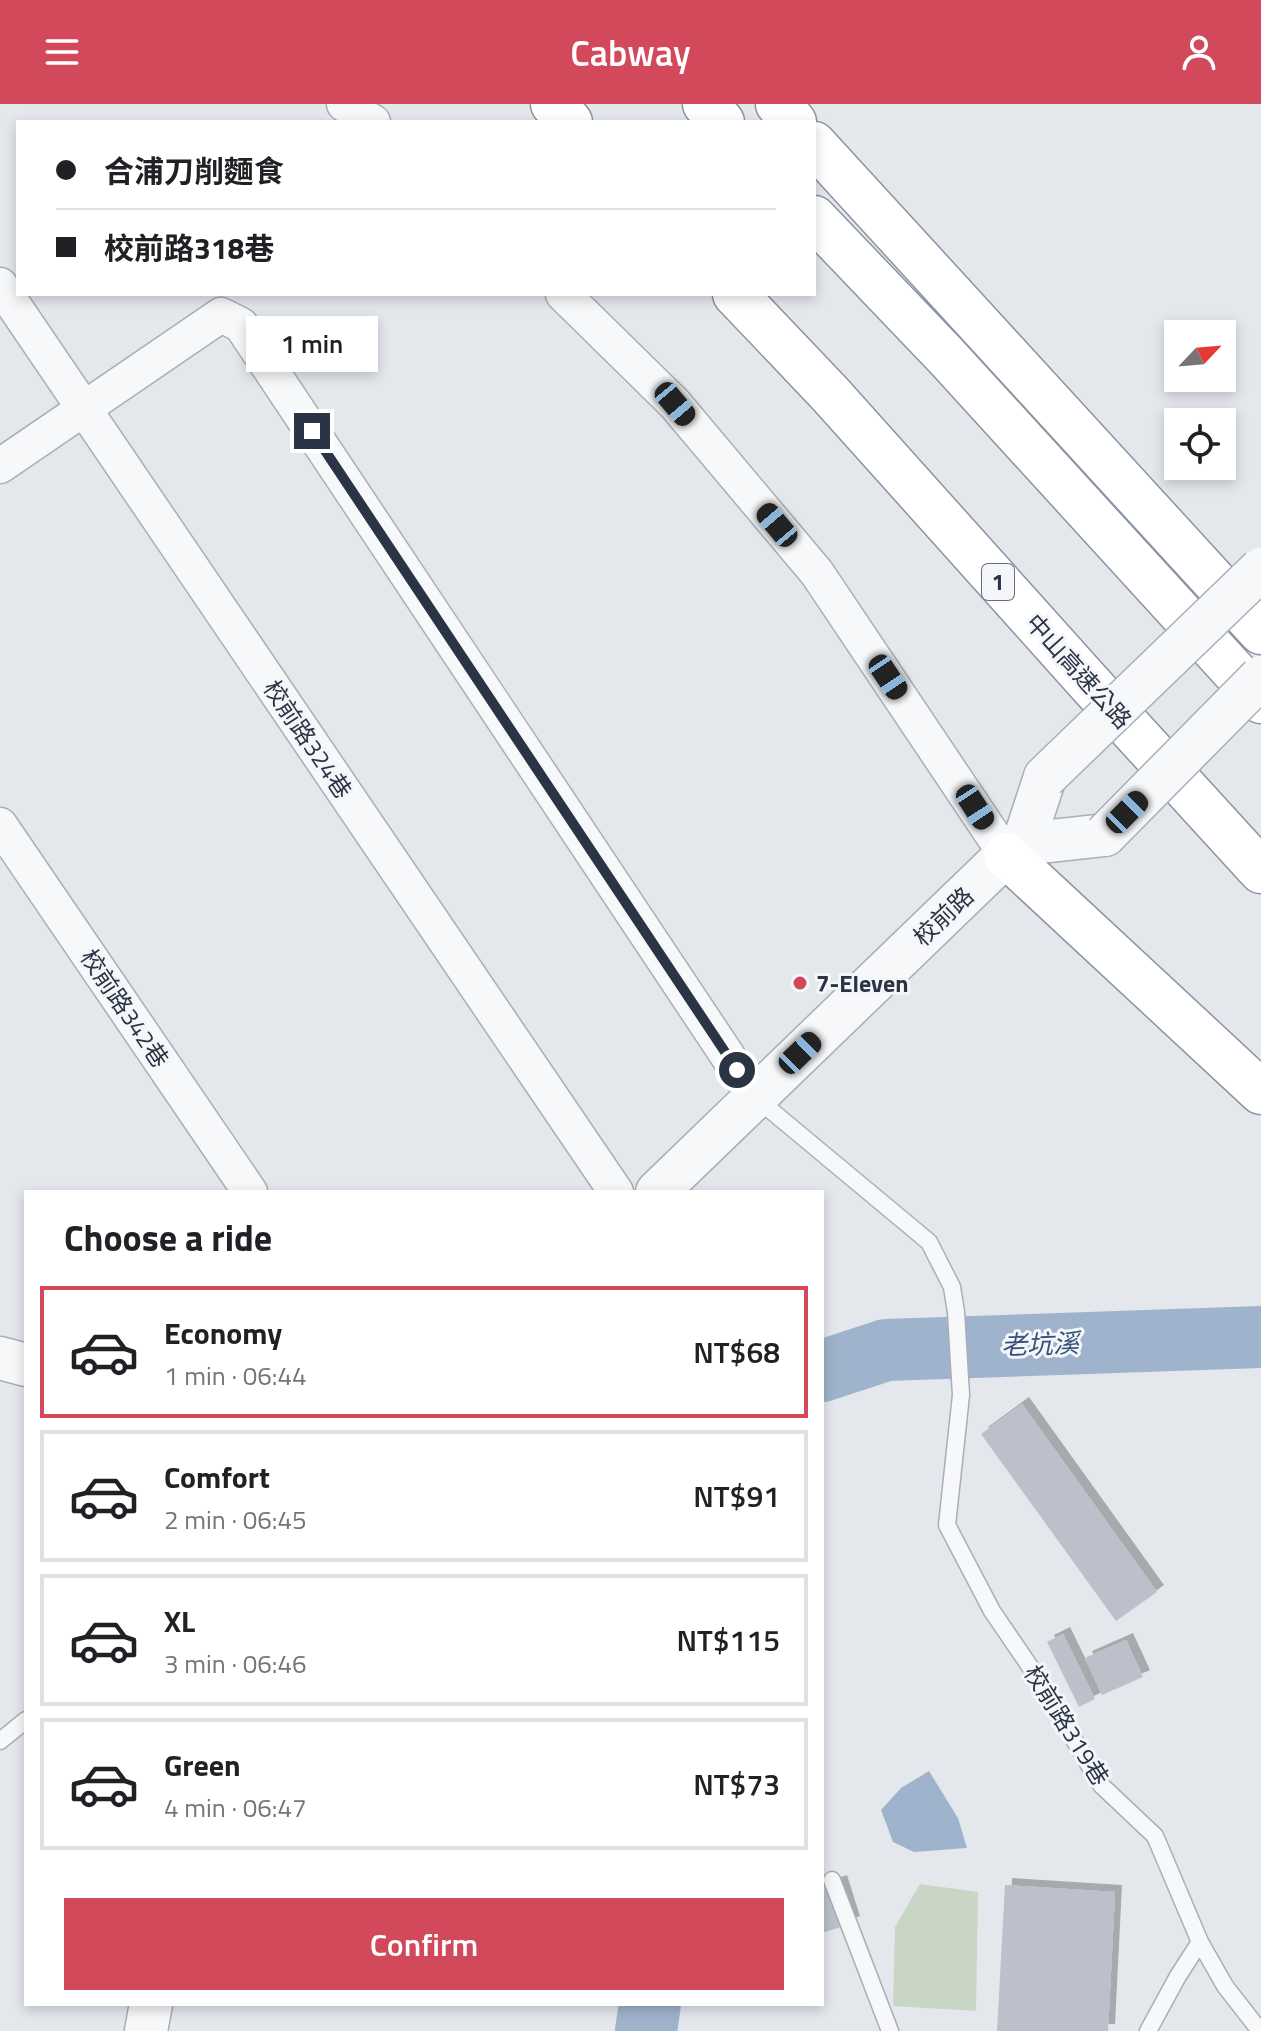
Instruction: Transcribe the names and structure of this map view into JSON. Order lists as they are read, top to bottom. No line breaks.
{"streets":{"highway":["1","中山高速公路"],"street":["校前路324巷","校前路","校前路342巷"],"lane":["校前路319巷"]},"crossings":[["校前路","校前路319巷"]],"water":["老坑溪"],"places":["7-Eleven"],"north":"top right","page":{"header":"Cabway","banner":["合浦刀削麵食","校前路318巷"],"bubble":"1 min","heading":"Choose a ride","list":[{"name":"Economy","note":"1 min · 06:44","value":"NT$68"},{"name":"Comfort","note":"2 min · 06:45","value":"NT$91"},{"name":"XL","note":"3 min · 06:46","value":"NT$115"},{"name":"Green","note":"4 min · 06:47","value":"NT$73"}],"buttons":"Confirm"}}
